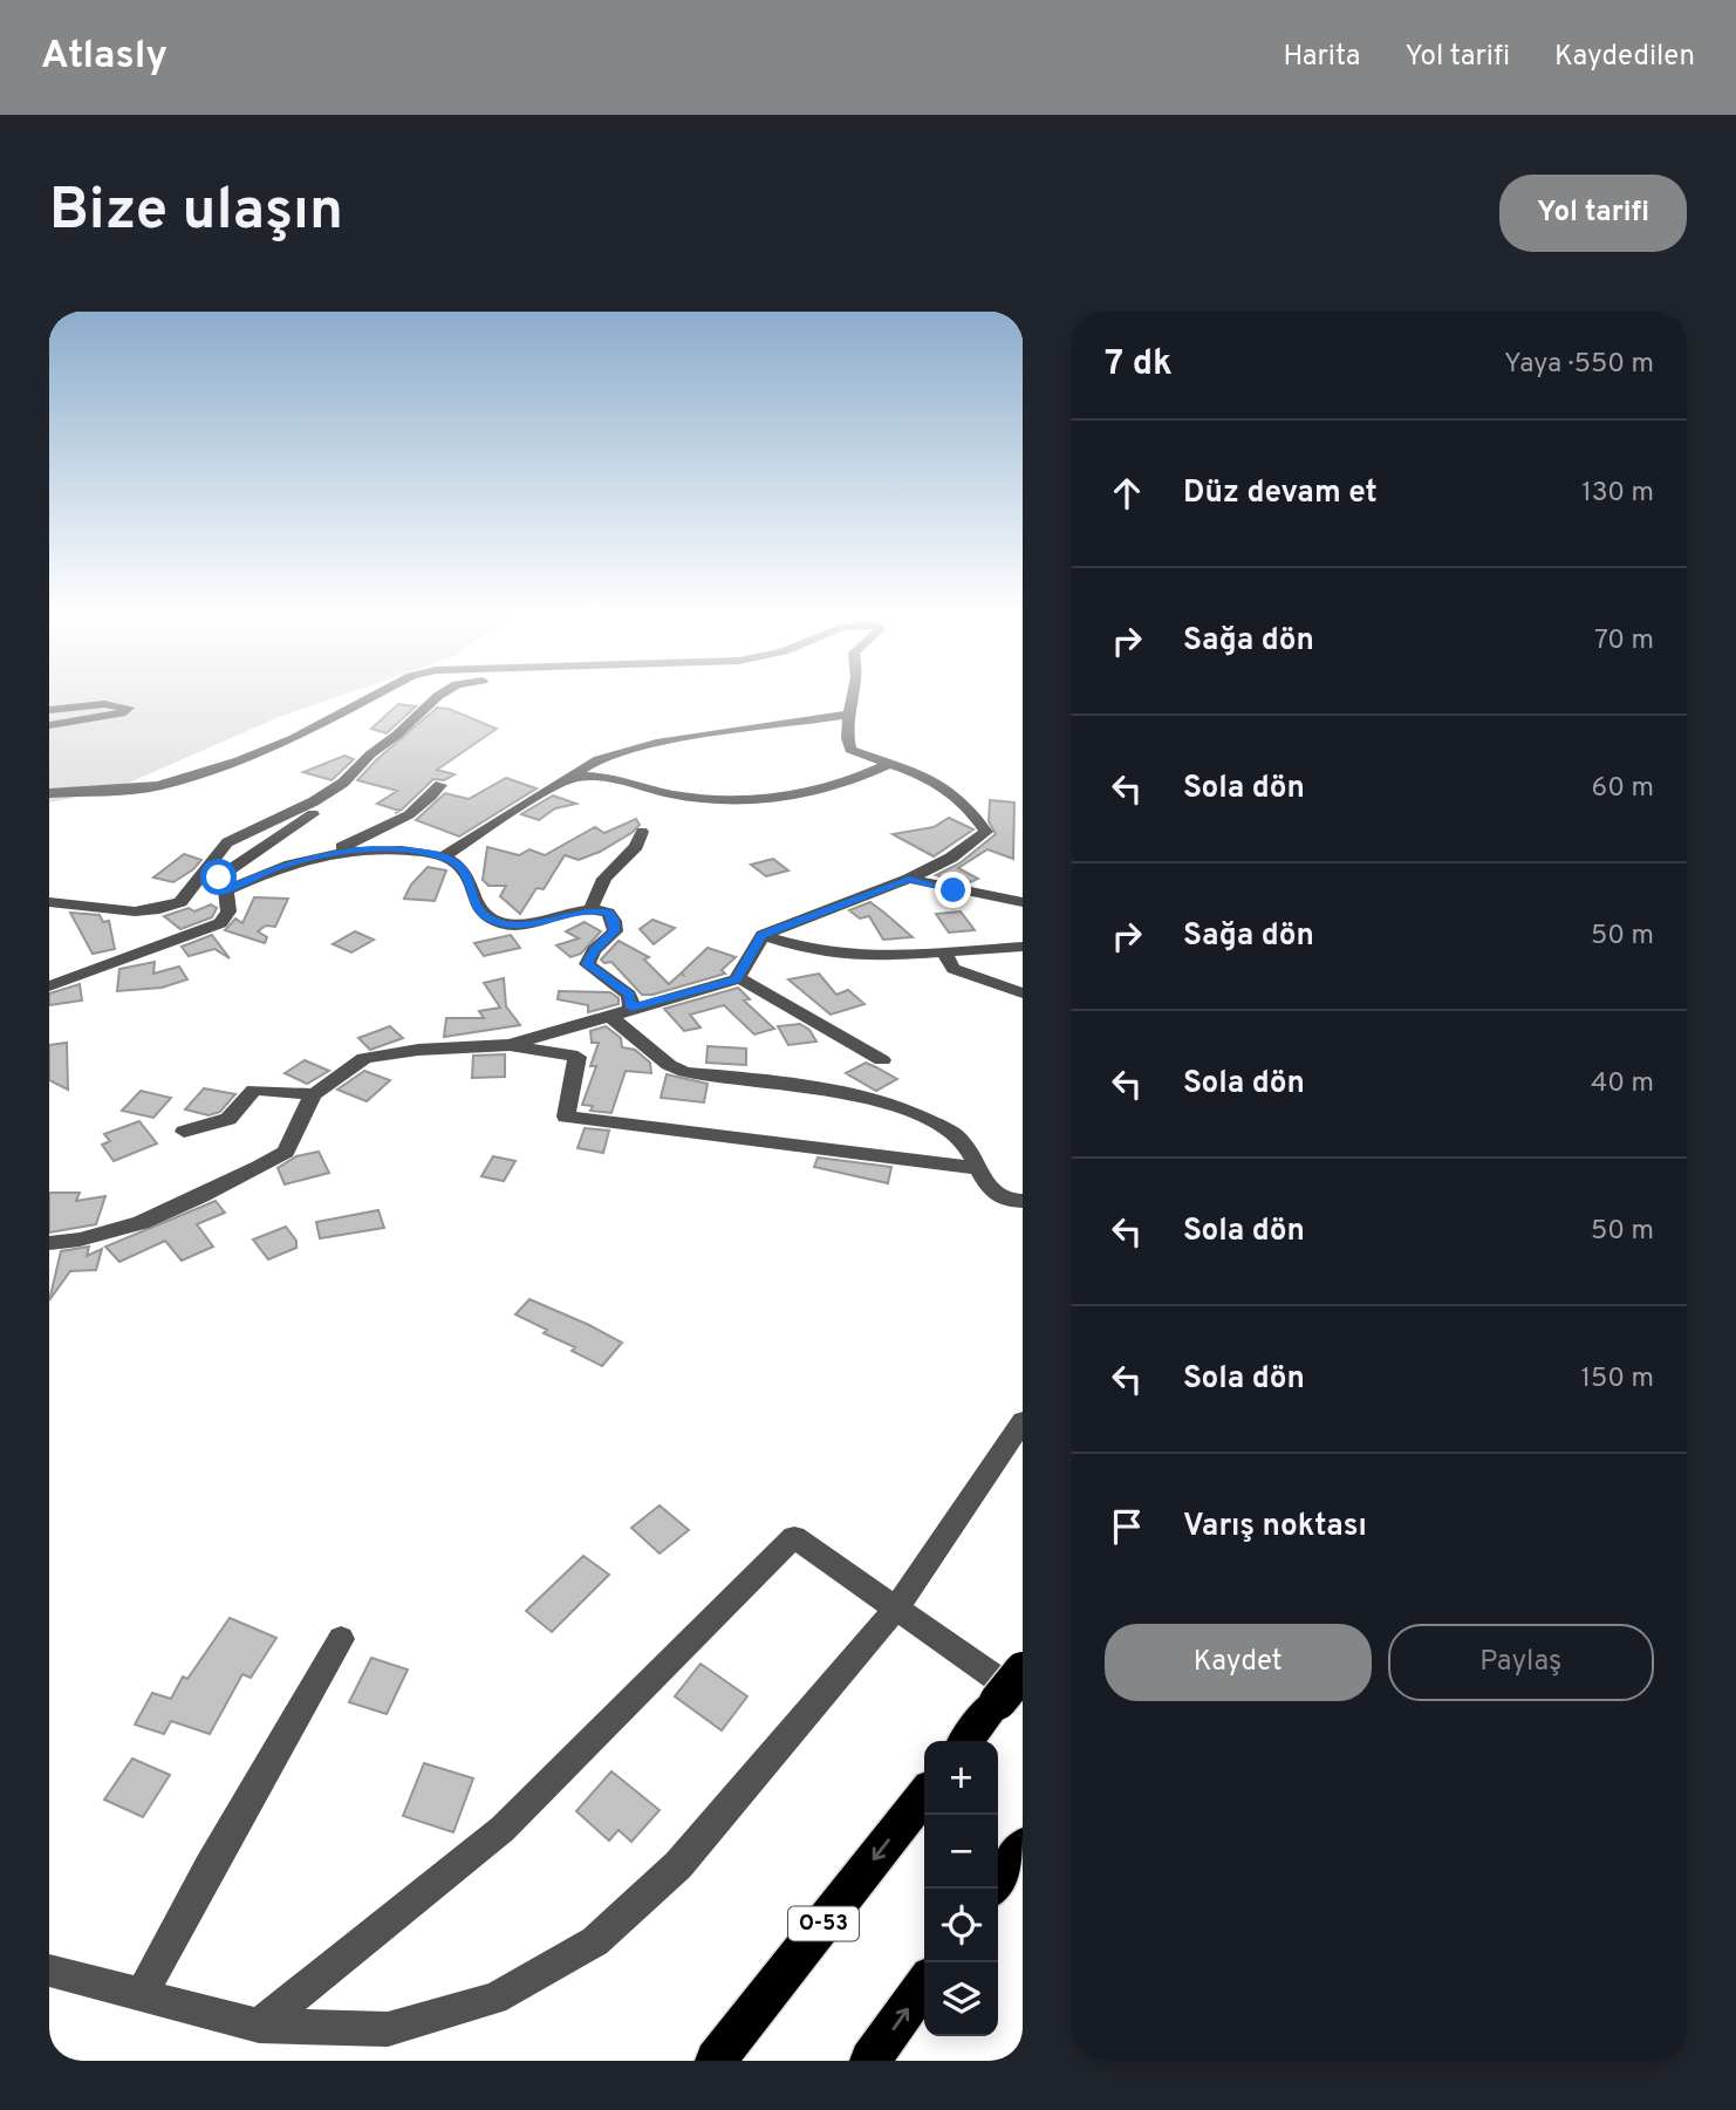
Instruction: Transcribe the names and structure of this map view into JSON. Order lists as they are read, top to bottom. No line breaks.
{"streets":{"highway":["O-53"]},"page":{"header":"Atlasly","nav":["Harita","Yol tarifi","Kaydedilen"],"buttons":["Yol tarifi",["Kaydet","Paylaş"]],"title":"Bize ulaşın","heading":["7 dk","Yaya · 550 m"],"list":[["Düz devam et","130 m"],["Sağa dön","70 m"],["Sola dön","60 m"],["Sağa dön","50 m"],["Sola dön","40 m"],["Sola dön","50 m"],["Sola dön","150 m"],"Varış noktası"],"map_buttons":["+","−"]}}
